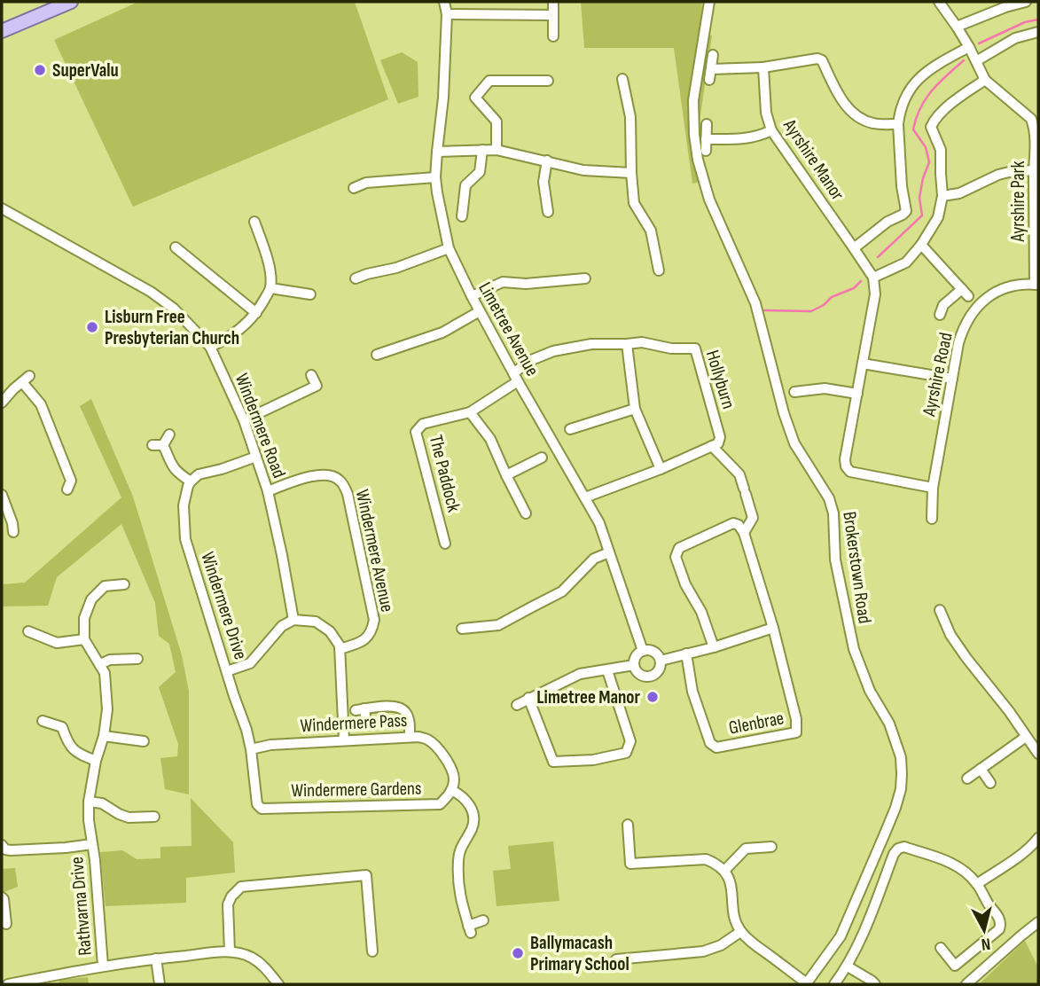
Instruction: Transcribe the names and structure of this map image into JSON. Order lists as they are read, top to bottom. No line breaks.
{"streets":{"street":["Ayrshire Manor","Ayrshire Park","Limetree Avenue","Ayrshire Road","Hollyburn","Windermere Road","The Paddock","Windermere Avenue","Brokerstown Road","Windermere Drive","Windermere Pass","Glenbrae","Windermere Gardens","Rathvarna Drive"]},"crossings":[["Ayrshire Park","Ayrshire Road"],["Limetree Avenue","Hollyburn"],["Limetree Avenue","The Paddock"],["Hollyburn","The Paddock"],["Hollyburn","Glenbrae"],["Windermere Road","Windermere Avenue"],["Windermere Drive","Windermere Pass"],["Windermere Drive","Windermere Gardens"],["Windermere Pass","Windermere Gardens"]],"places":["SuperValu","Lisburn Free Presbyterian Church","Limetree Manor","Ballymacash Primary School"],"north":"bottom"}
